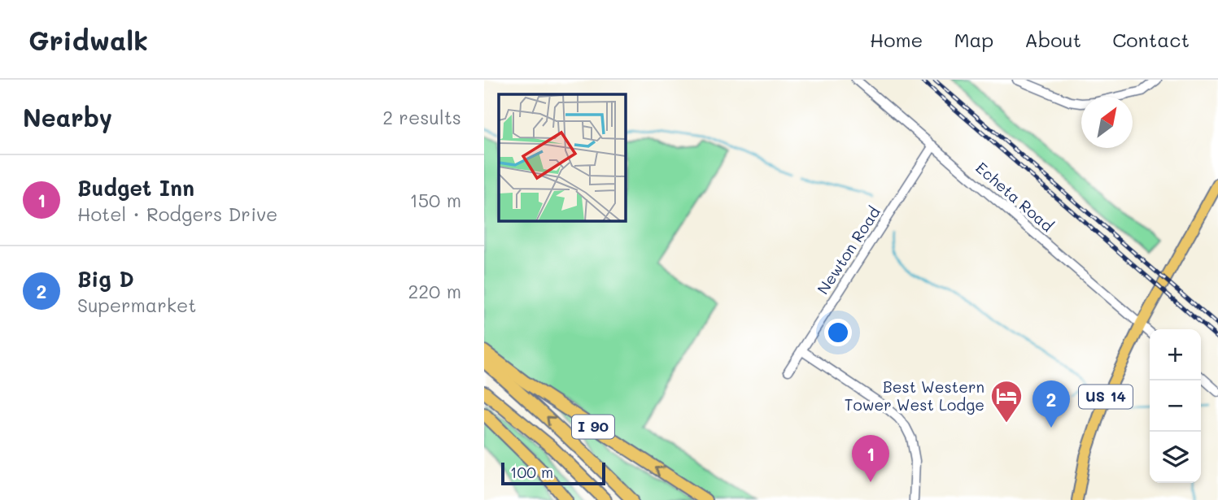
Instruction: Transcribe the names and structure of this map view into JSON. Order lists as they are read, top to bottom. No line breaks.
{"streets":{"highway":["I 90"],"main road":["US 14"],"street":["Echeta Road","Newton Road"]},"crossings":[["Echeta Road","Newton Road"],["Echeta Road","US 14"]],"places":{"hotel":["Best Western Tower West Lodge"]},"scale_bar":"100 m","north":"top right","page":{"header":"Gridwalk","nav":["Home","Map","About","Contact"],"heading":["Nearby","2 results"],"list":[{"mark":"1","name":"Budget Inn","note":"Hotel · Rodgers Drive","value":"150 m"},{"mark":"2","name":"Big D","note":"Supermarket","value":"220 m"}],"map_buttons":["+","−"],"pins":["2","1"],"scale":"100 m"}}
